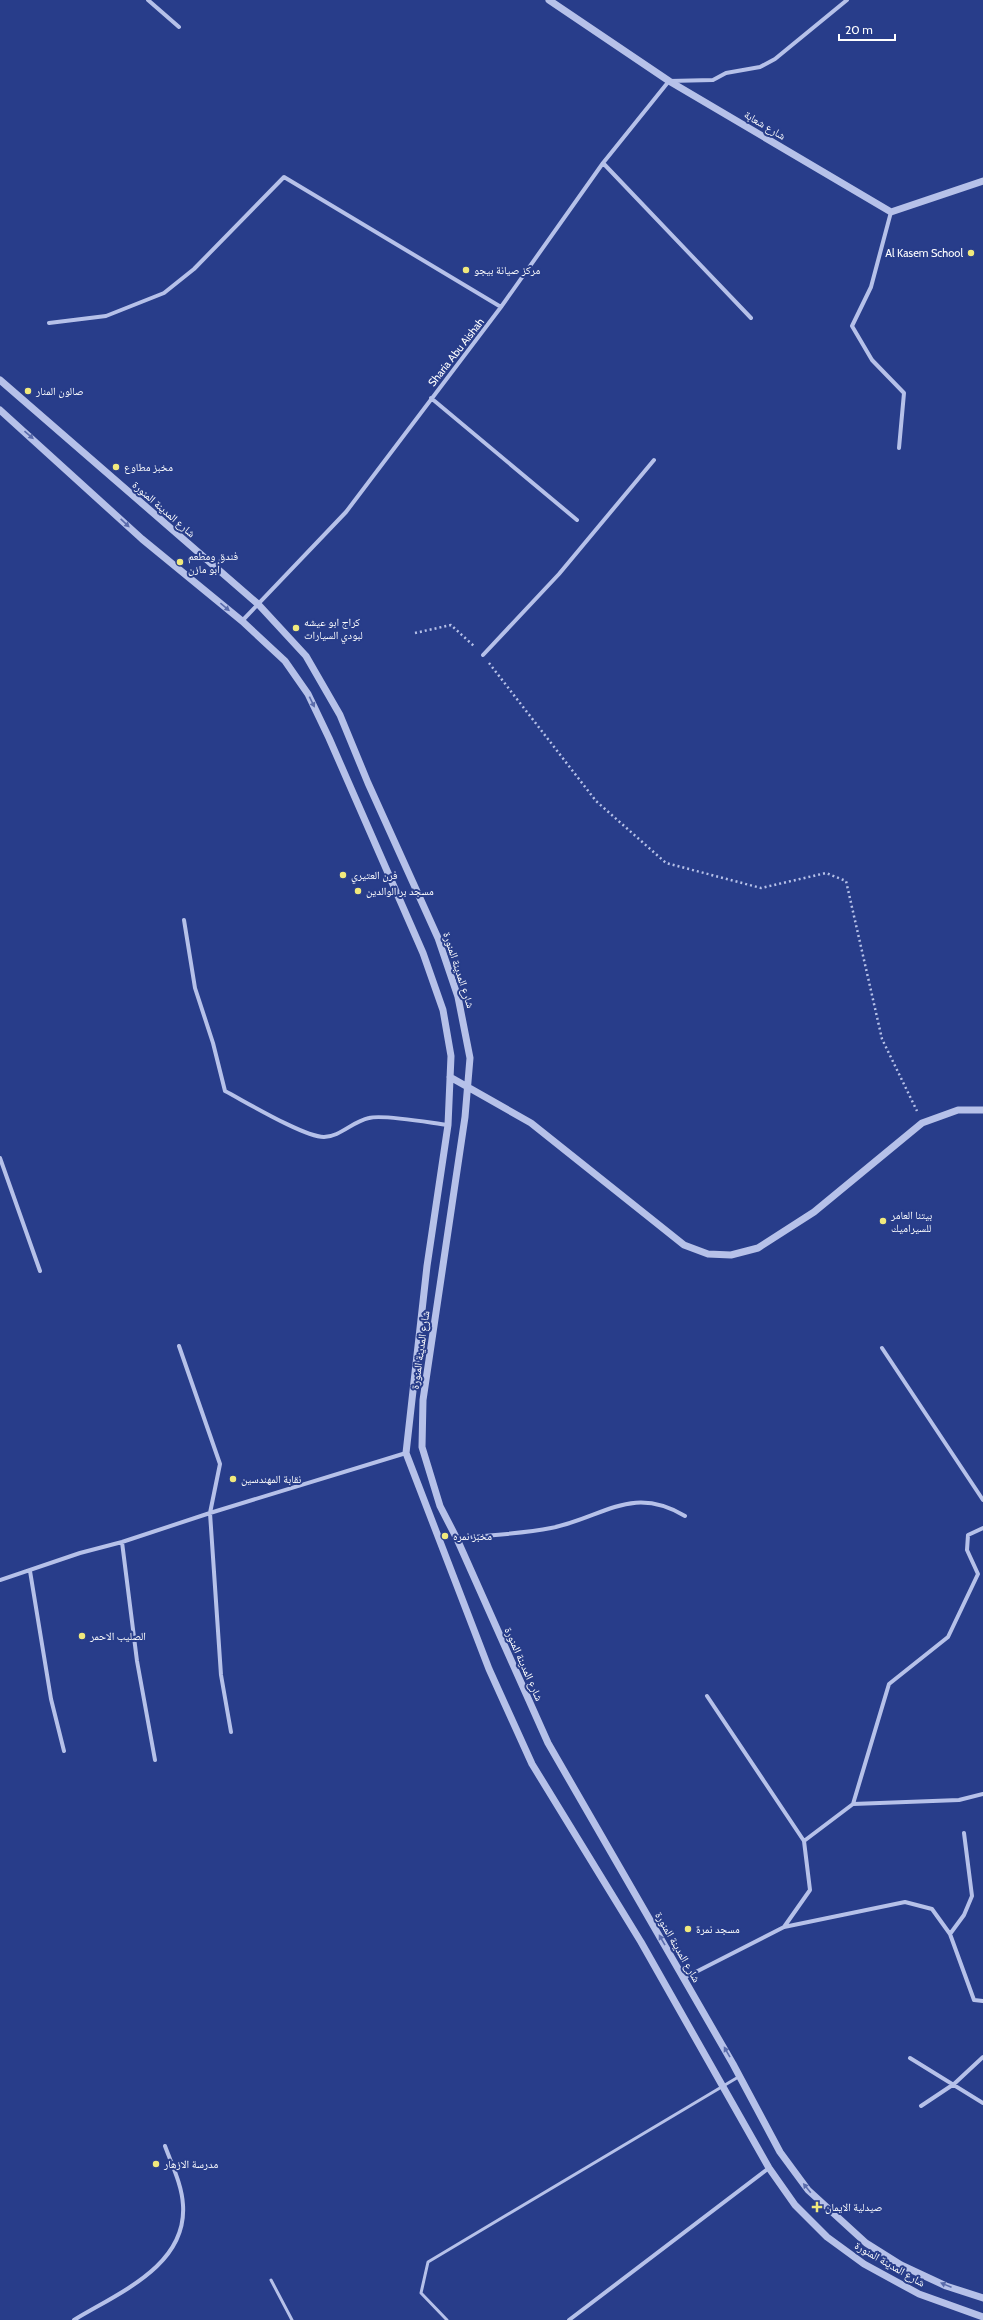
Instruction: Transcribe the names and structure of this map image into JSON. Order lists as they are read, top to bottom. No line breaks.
{"streets":{"street":["شارع شعابة","Sharia Abu Aishah","شارع المدينة المنورة"]},"crossings":[["شارع شعابة","Sharia Abu Aishah"],["Sharia Abu Aishah","شارع المدينة المنورة"]],"places":{"other":["Al Kasem School","مركز صيانة بيجو","صالون المنار","مخبز مطاوع","فندق ومطعم أبو مازن","كراج ابو عيشه لبودي السيارات","فرن العتيري","مسجد بر الوالدين","بيتنا العامر للسيراميك","نقابة المهندسين","مخبز نمره","الصليب الاحمر","مسجد نمرة","مدرسة الازهار"],"health":["صيدلية الايمان"]},"scale_bar":"20 m"}
